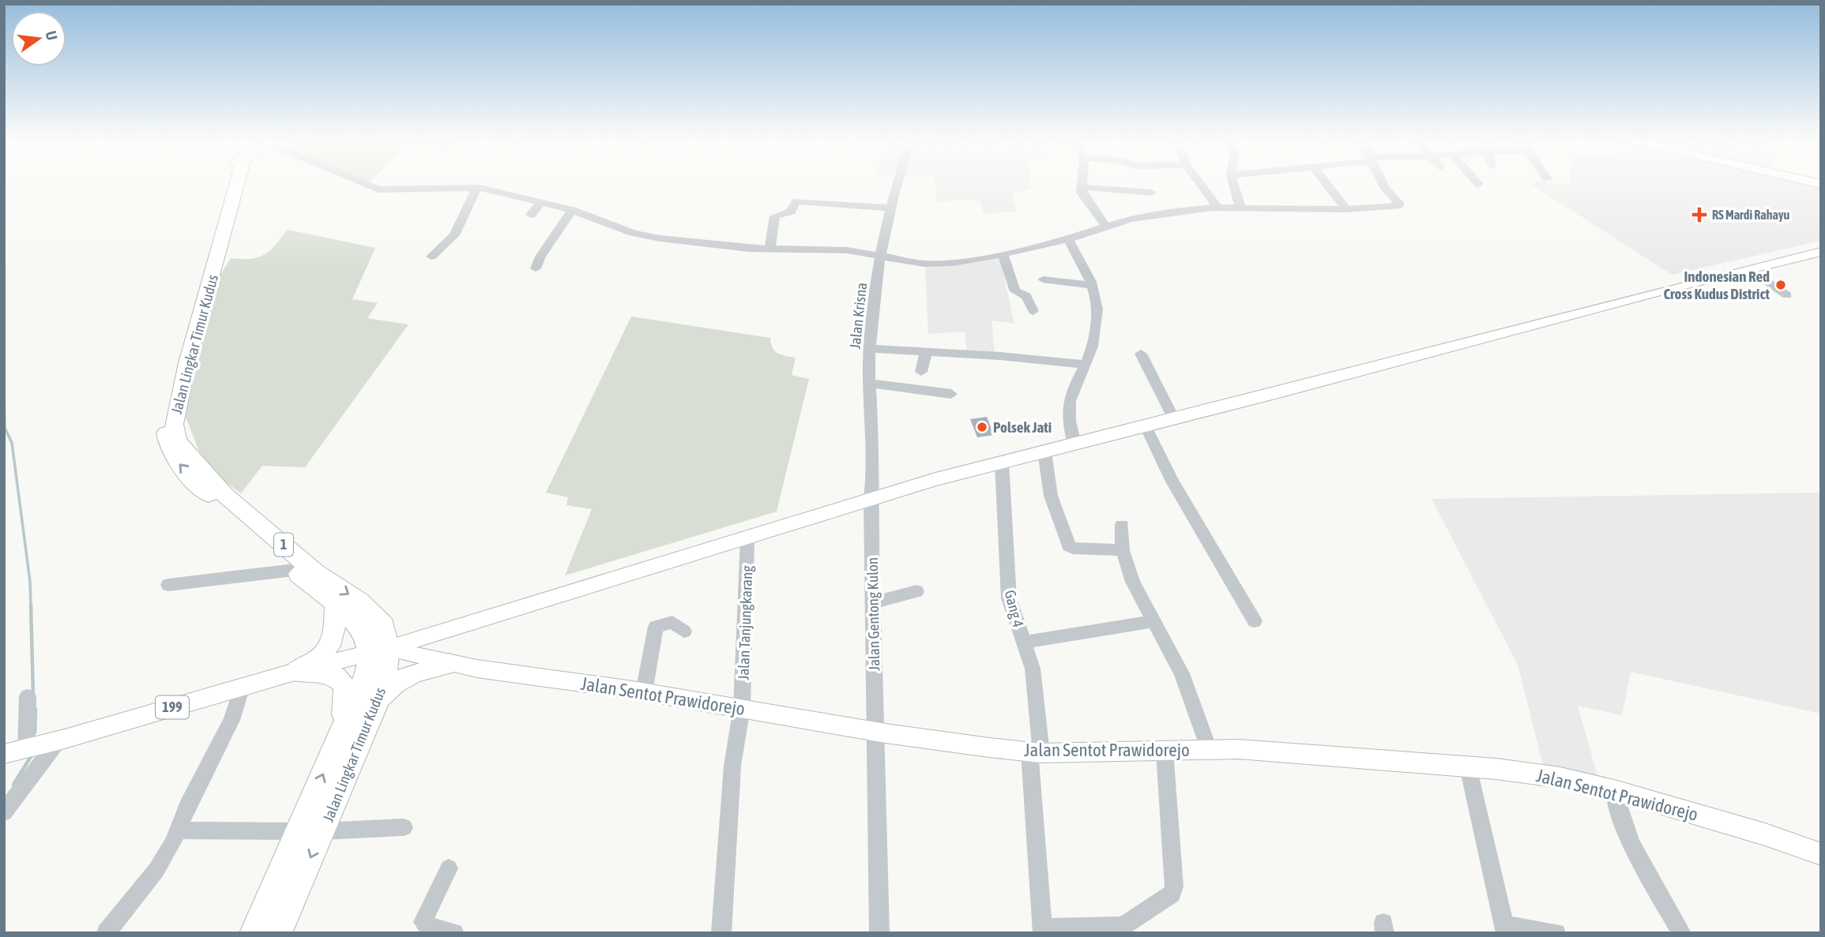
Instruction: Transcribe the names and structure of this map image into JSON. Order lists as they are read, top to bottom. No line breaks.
{"streets":{"highway":["Jalan Lingkar Timur Kudus","1"],"main road":["Jalan Sentot Prawidorejo","199"],"street":["Jalan Krisna","Gang 4","Jalan Gentong Kulon","Jalan Tanjungkarang"]},"crossings":[["Jalan Krisna","Jalan Gentong Kulon"],["Jalan Lingkar Timur Kudus","Jalan Sentot Prawidorejo"],["Jalan Lingkar Timur Kudus","199"],["Gang 4","Jalan Sentot Prawidorejo"],["Jalan Gentong Kulon","Jalan Sentot Prawidorejo"],["Jalan Tanjungkarang","Jalan Sentot Prawidorejo"],["Jalan Sentot Prawidorejo","199"]],"places":{"health":["RS Mardi Rahayu"],"other":["Indonesian Red Cross Kudus District","Polsek Jati"]},"north":"right"}
